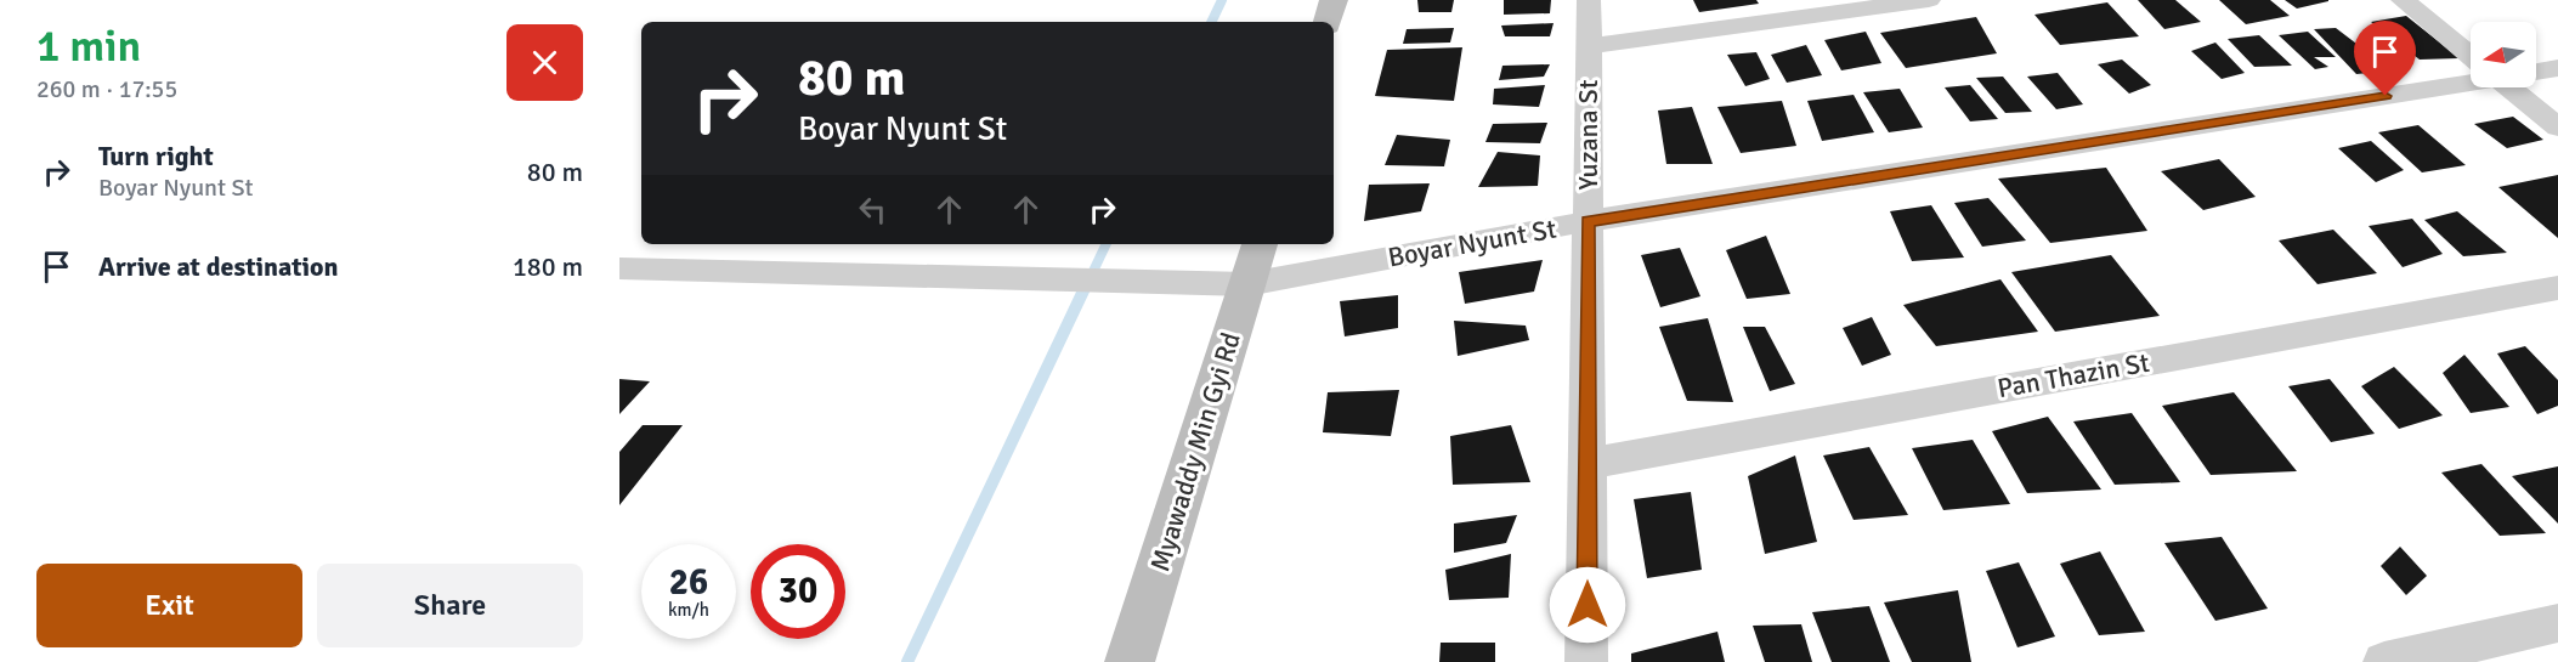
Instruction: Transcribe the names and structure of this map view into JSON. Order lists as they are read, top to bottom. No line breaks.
{"streets":{"main road":["Myawaddy Min Gyi Rd"],"street":["Yuzana St","Boyar Nyunt St","Pan Thazin St"]},"crossings":[["Yuzana St","Boyar Nyunt St"],["Yuzana St","Pan Thazin St"],["Boyar Nyunt St","Myawaddy Min Gyi Rd"]],"north":"left","page":{"heading":["1 min","260 m · 17:55"],"turn":["80 m","Boyar Nyunt St"],"list":[{"name":"Turn right","note":"Boyar Nyunt St","value":"80 m"},{"name":"Arrive at destination","value":"180 m"}],"speed":"26 km/h","limit":"30","buttons":["Exit","Share"]}}
